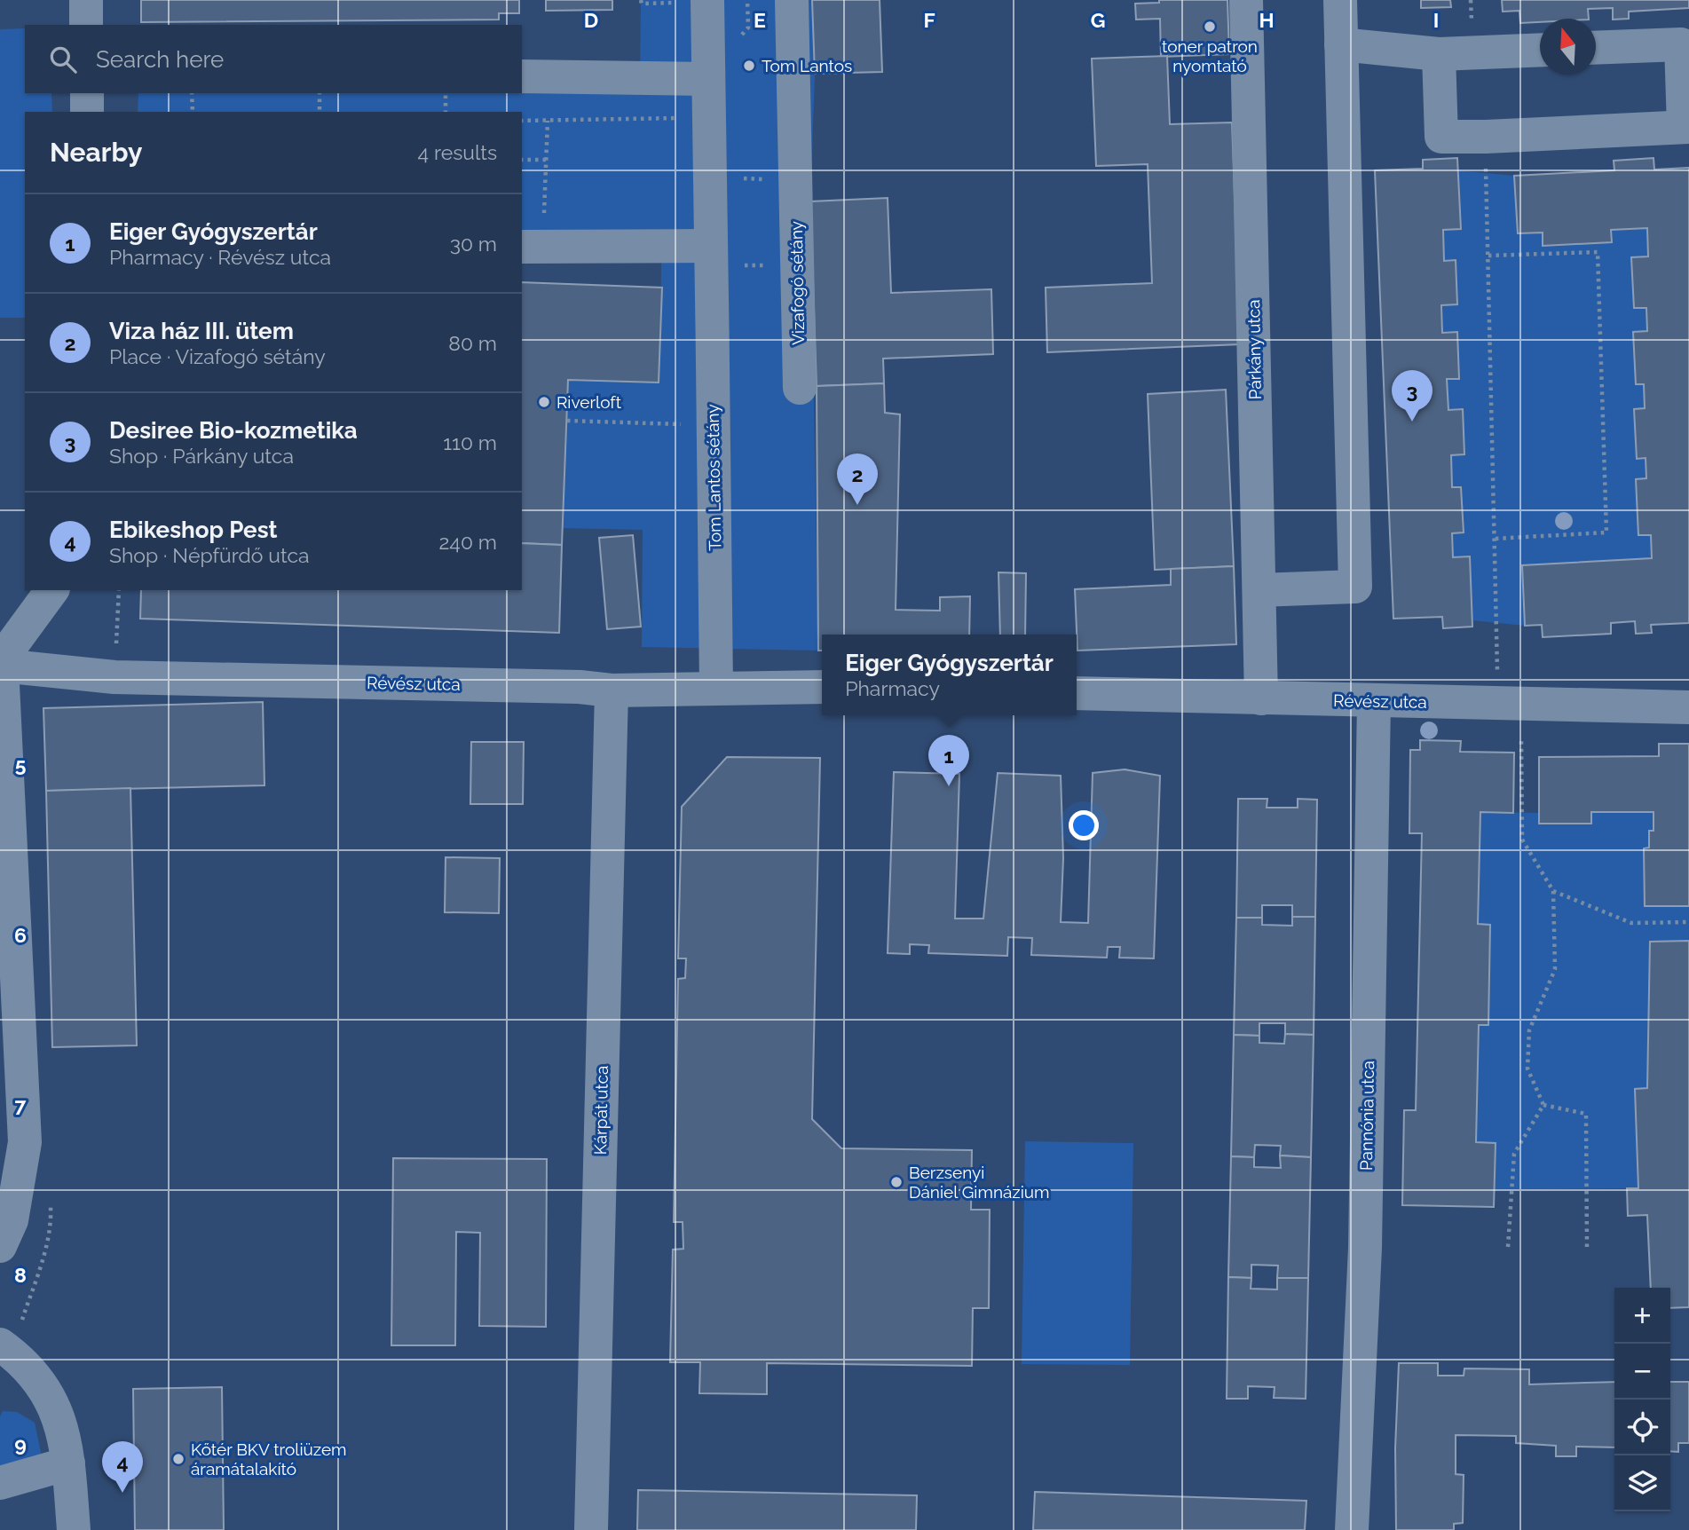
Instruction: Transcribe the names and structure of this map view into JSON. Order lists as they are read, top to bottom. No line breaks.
{"streets":{"street":["Vizafogó sétány","Párkány utca","Tom Lantos sétány","Révész utca","Kárpát utca","Pannónia utca"]},"crossings":[["Párkány utca","Révész utca"],["Tom Lantos sétány","Révész utca"],["Révész utca","Kárpát utca"],["Révész utca","Pannónia utca"]],"places":["toner patron nyomtató","Tom Lantos","Riverloft","Berzsenyi Dániel Gimnázium","Kőtér BKV troliüzem áramátalakító"],"north":"top","page":{"search":"Search here","heading":["Nearby","4 results"],"list":[{"mark":"1","name":"Eiger Gyógyszertár","note":"Pharmacy · Révész utca","value":"30 m"},{"mark":"2","name":"Viza ház III. ütem","note":"Place · Vizafogó sétány","value":"80 m"},{"mark":"3","name":"Desiree Bio-kozmetika","note":"Shop · Párkány utca","value":"110 m"},{"mark":"4","name":"Ebikeshop Pest","note":"Shop · Népfürdő utca","value":"240 m"}],"pins":["3","2","1","4"],"popup":["Eiger Gyógyszertár","Pharmacy"],"map_buttons":["+","−"]},"grid":{"columns":["D","E","F","G","H","I"],"rows":["5","6","7","8","9"]}}
